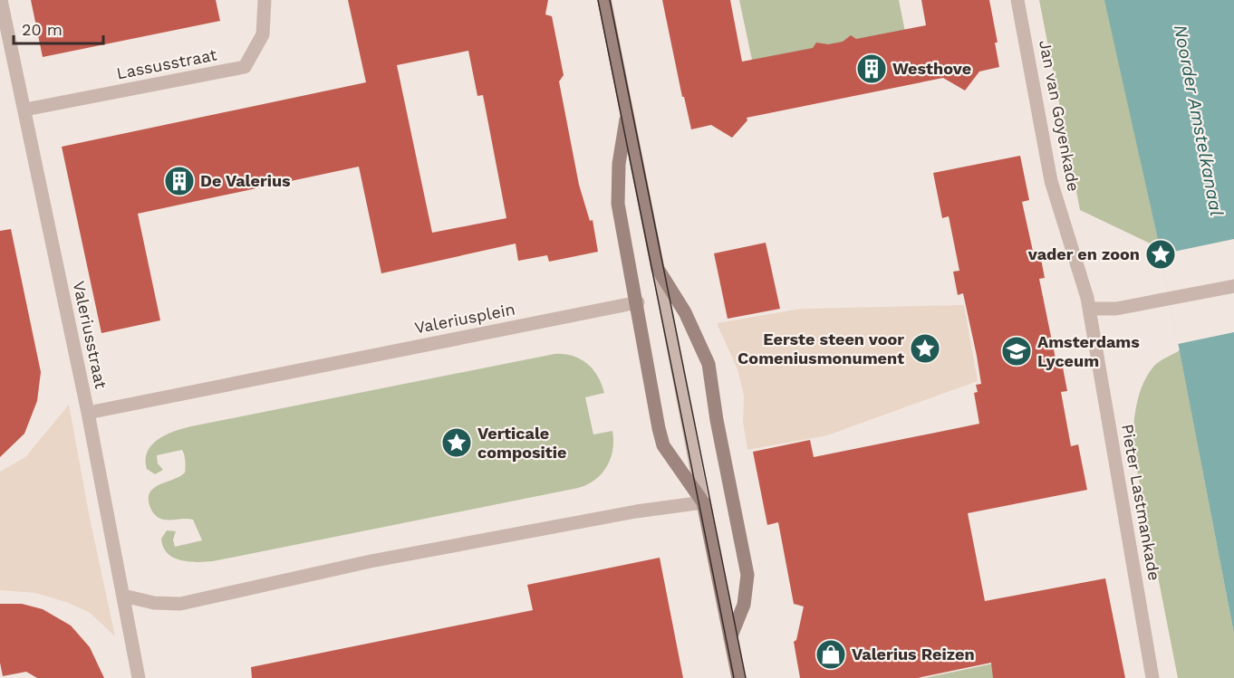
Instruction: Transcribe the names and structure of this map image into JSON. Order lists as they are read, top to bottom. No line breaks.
{"streets":{"street":["Lassusstraat","Jan van Goyenkade","Valeriusplein","Valeriusstraat","Pieter Lastmankade"]},"crossings":[["Lassusstraat","Valeriusstraat"],["Jan van Goyenkade","Pieter Lastmankade"],["Valeriusplein","Valeriusstraat"]],"water":["Noorder Amstelkanaal"],"places":{"building":["Westhove","De Valerius"],"place":["vader en zoon","Eerste steen voor Comeniusmonument","Verticale compositie"],"school or university":["Amsterdams Lyceum"],"shop":["Valerius Reizen"]},"scale_bar":"20 m"}
